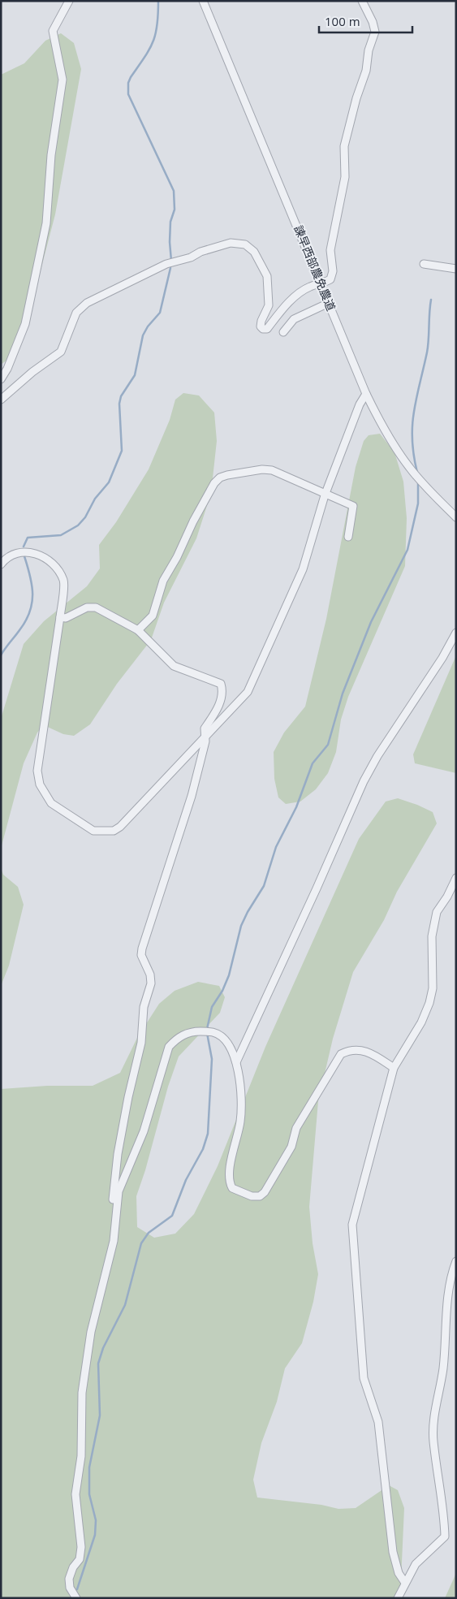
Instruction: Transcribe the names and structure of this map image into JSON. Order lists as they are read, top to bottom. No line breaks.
{"streets":{"street":["諫早西部農免農道"]},"scale_bar":"100 m"}
